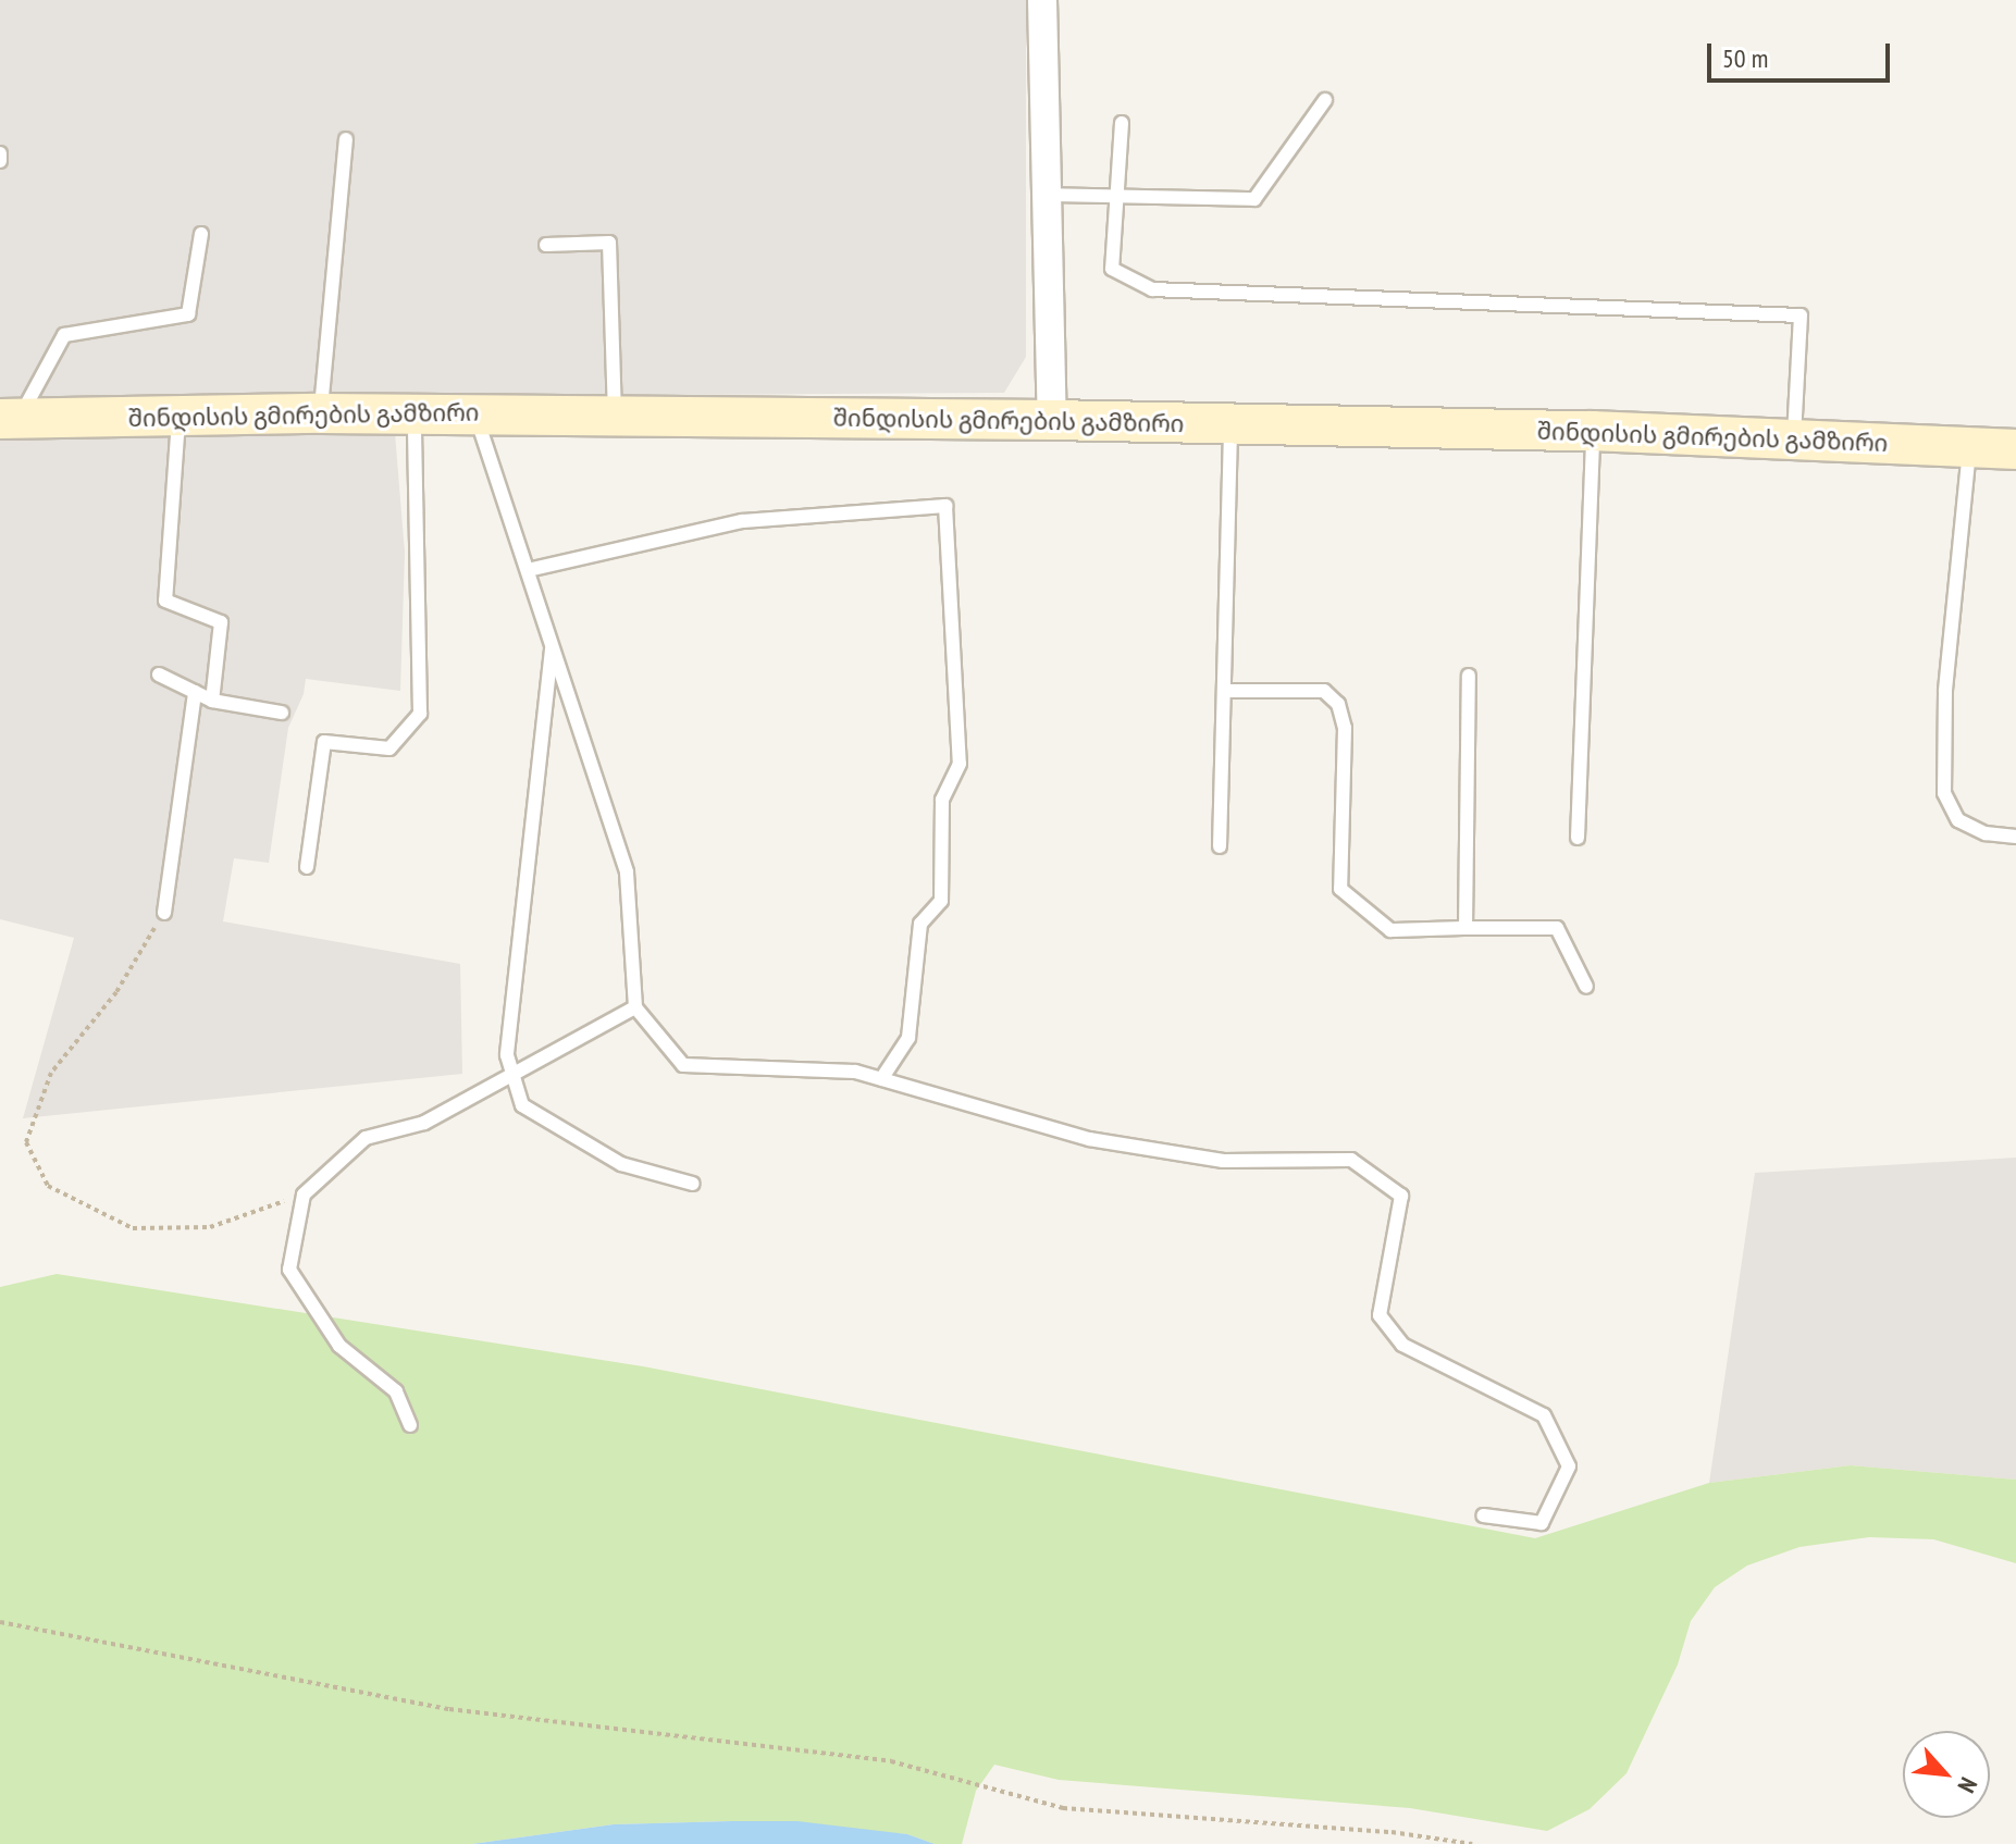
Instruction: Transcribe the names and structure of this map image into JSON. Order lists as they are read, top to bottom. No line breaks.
{"streets":{"main road":["შინდისის გმირების გამზირი"]},"scale_bar":"50 m","north":"bottom right"}
